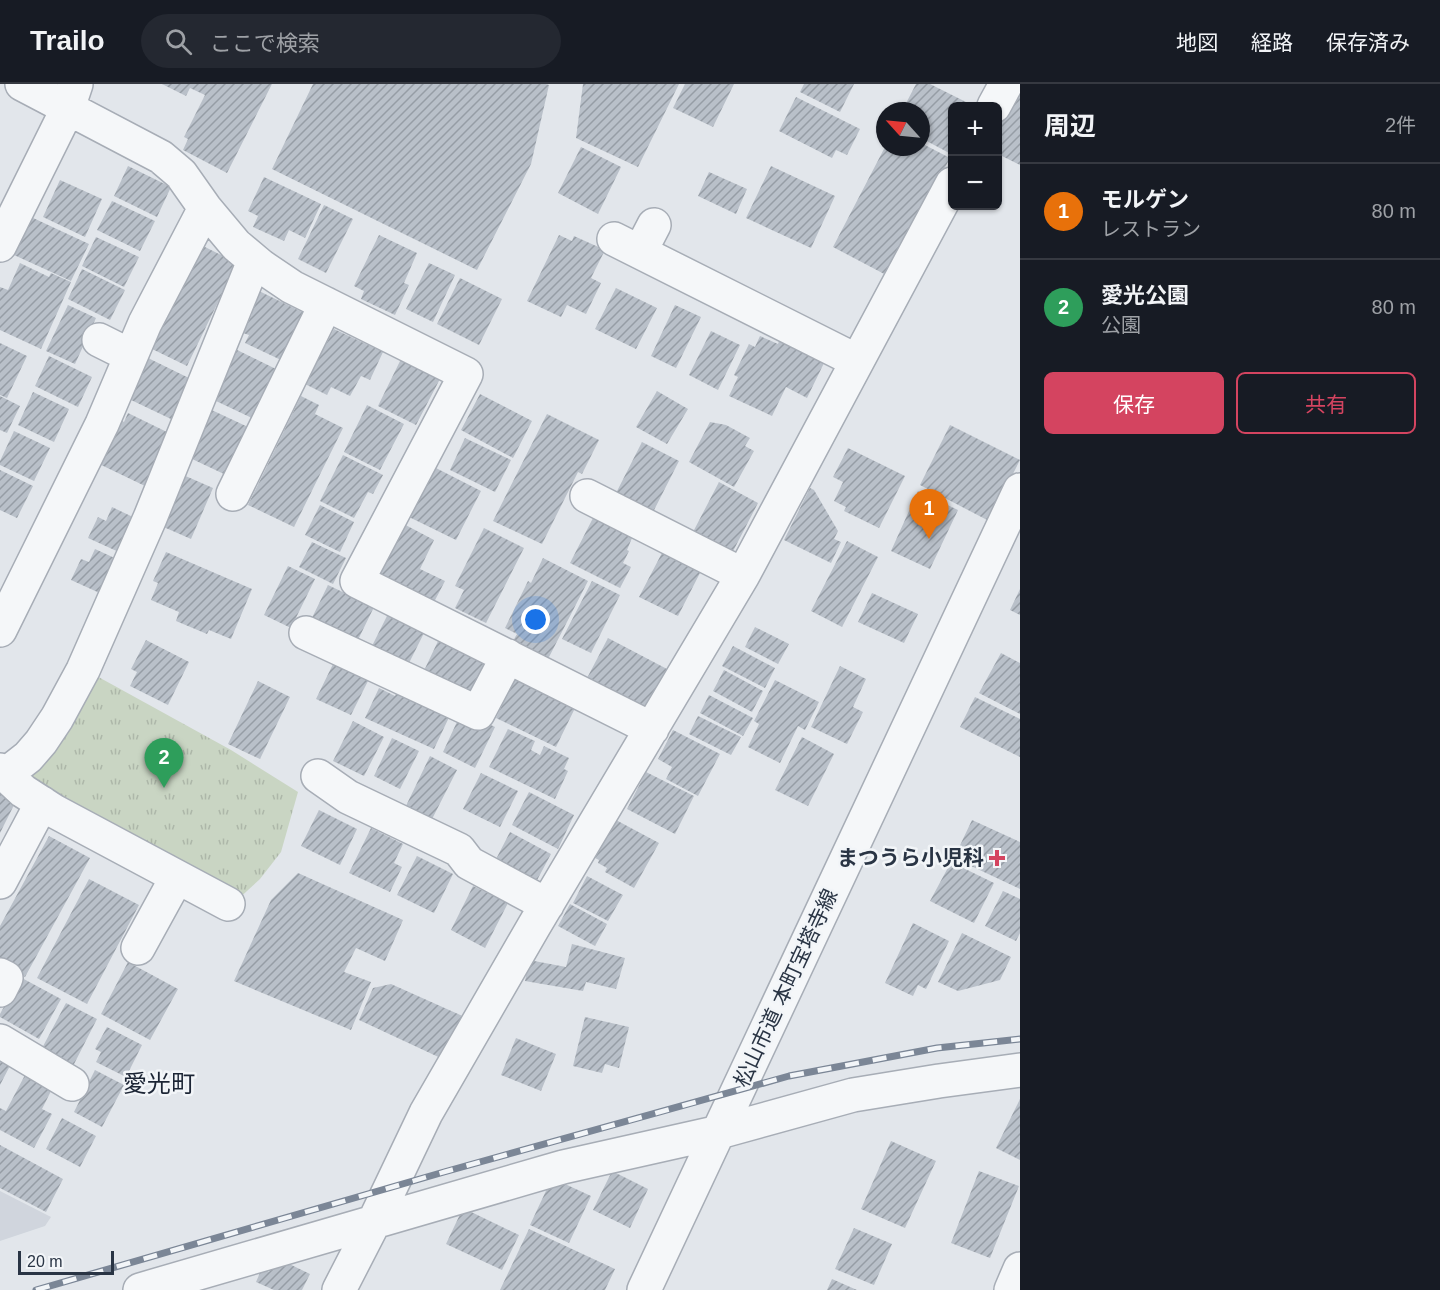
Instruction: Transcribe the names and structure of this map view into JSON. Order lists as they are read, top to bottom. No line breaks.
{"streets":{"street":["松山市道 本町宝塔寺線"]},"districts":["愛光町"],"places":{"health":["まつうら小児科"]},"scale_bar":"20 m","north":"top left","page":{"header":"Trailo","search":"ここで検索","nav":["地図","経路","保存済み"],"heading":["周辺","2件"],"map_buttons":["+","−"],"list":[{"mark":"1","name":"モルゲン","note":"レストラン","value":"80 m"},{"mark":"2","name":"愛光公園","note":"公園","value":"80 m"}],"buttons":["保存","共有"],"pins":["1","2"],"scale":"20 m"}}
